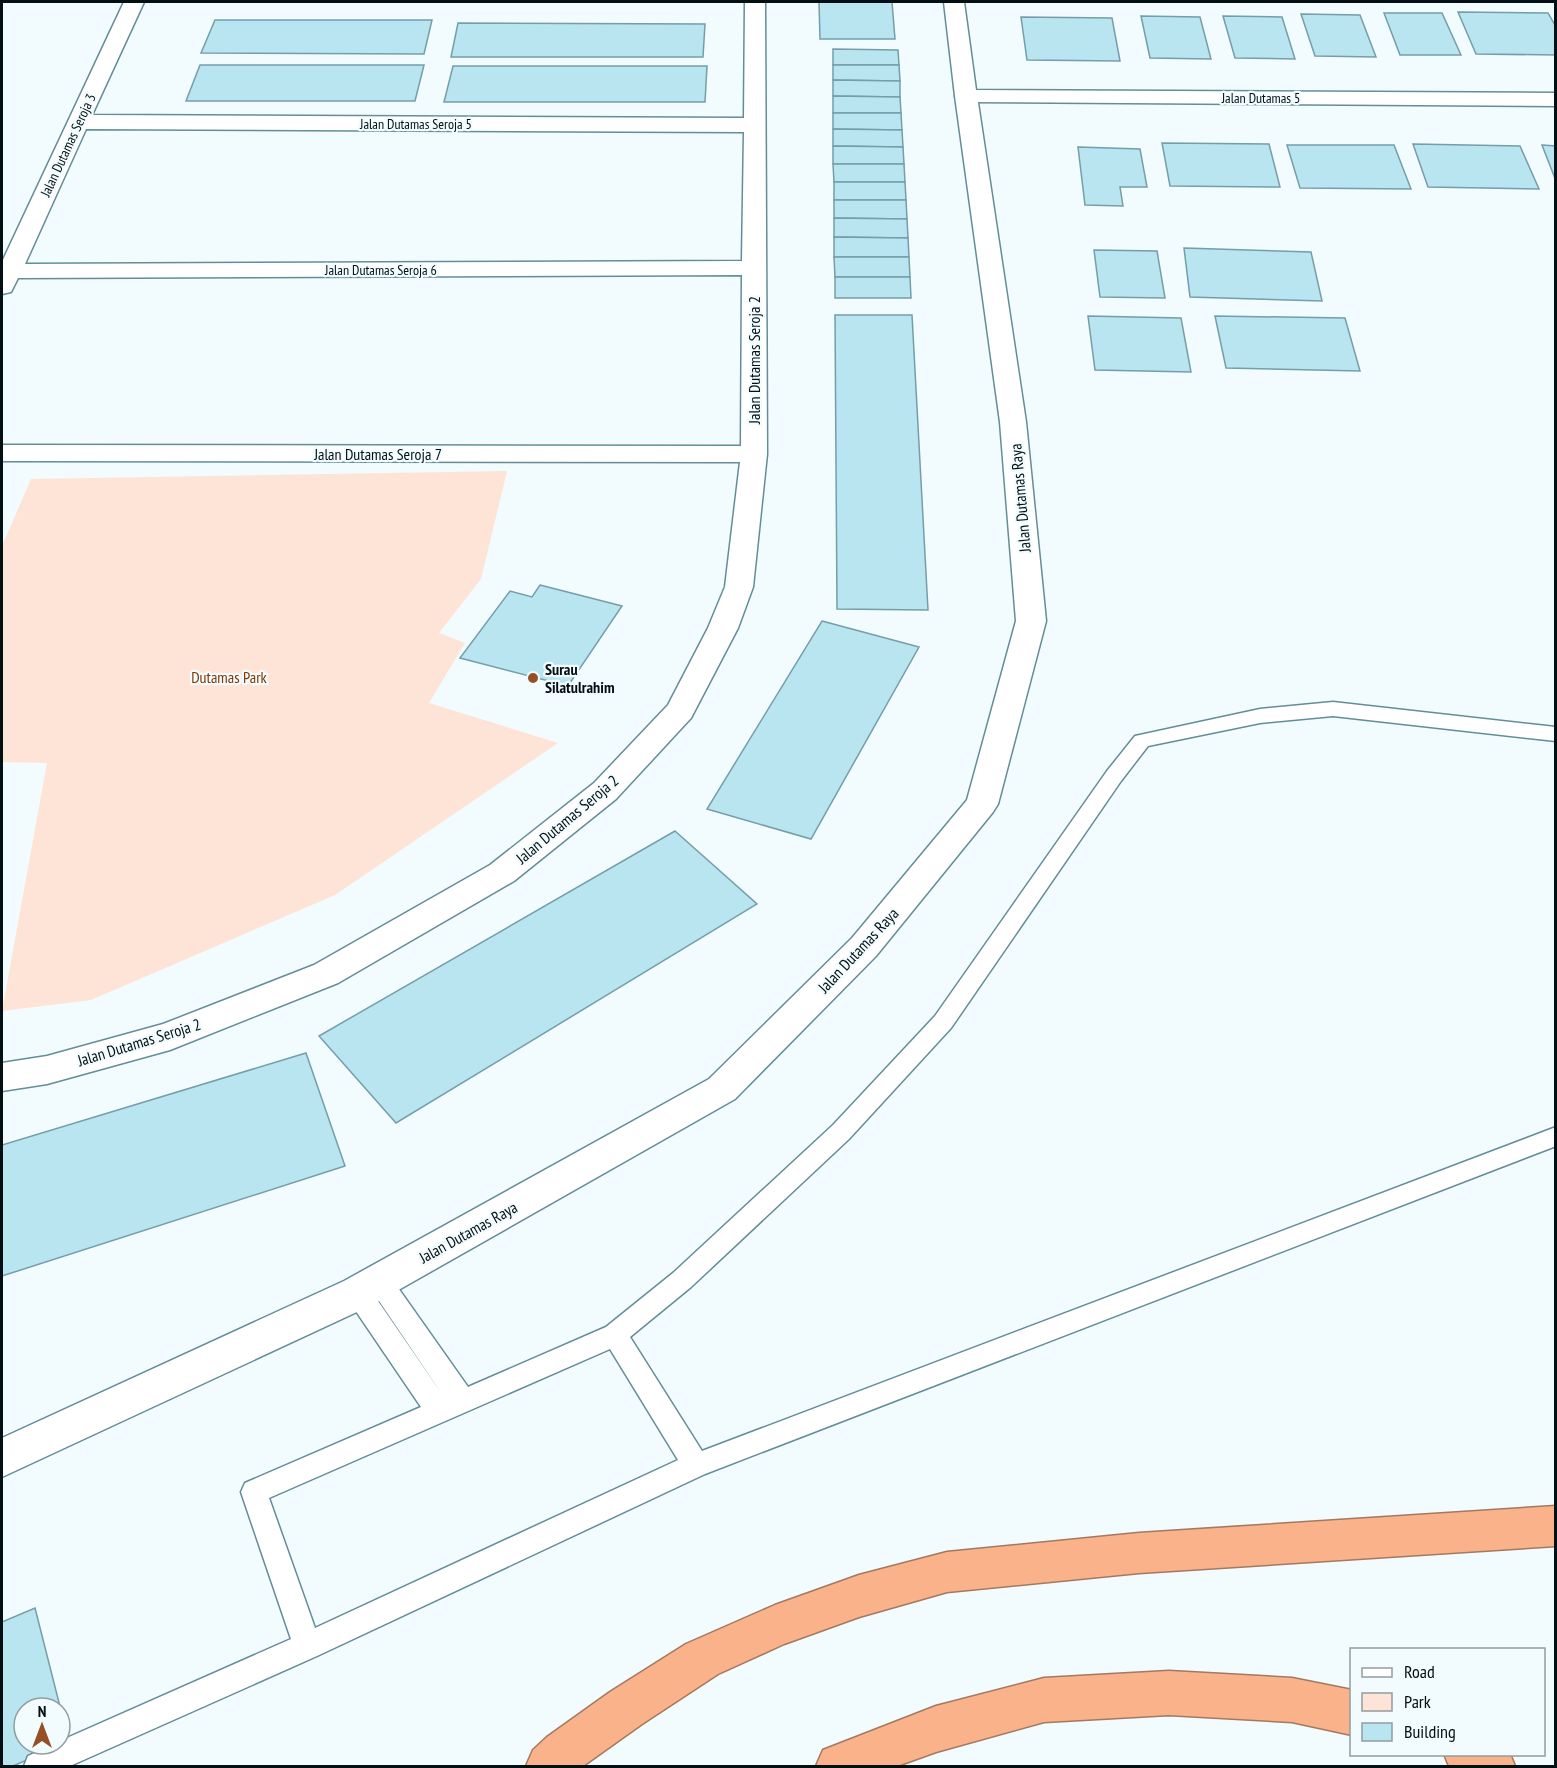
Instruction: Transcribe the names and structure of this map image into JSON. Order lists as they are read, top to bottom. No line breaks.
{"streets":{"street":["Jalan Dutamas 5","Jalan Dutamas Seroja 5","Jalan Dutamas Seroja 3","Jalan Dutamas Seroja 6","Jalan Dutamas Seroja 2","Jalan Dutamas Seroja 7","Jalan Dutamas Raya"]},"crossings":[["Jalan Dutamas 5","Jalan Dutamas Raya"],["Jalan Dutamas Seroja 5","Jalan Dutamas Seroja 3"],["Jalan Dutamas Seroja 5","Jalan Dutamas Seroja 2"],["Jalan Dutamas Seroja 3","Jalan Dutamas Seroja 6"],["Jalan Dutamas Seroja 6","Jalan Dutamas Seroja 2"],["Jalan Dutamas Seroja 2","Jalan Dutamas Seroja 7"]],"parks":["Dutamas Park"],"places":["Surau Silatulrahim"],"legend":["Road","Park","Building"],"north":"top"}
